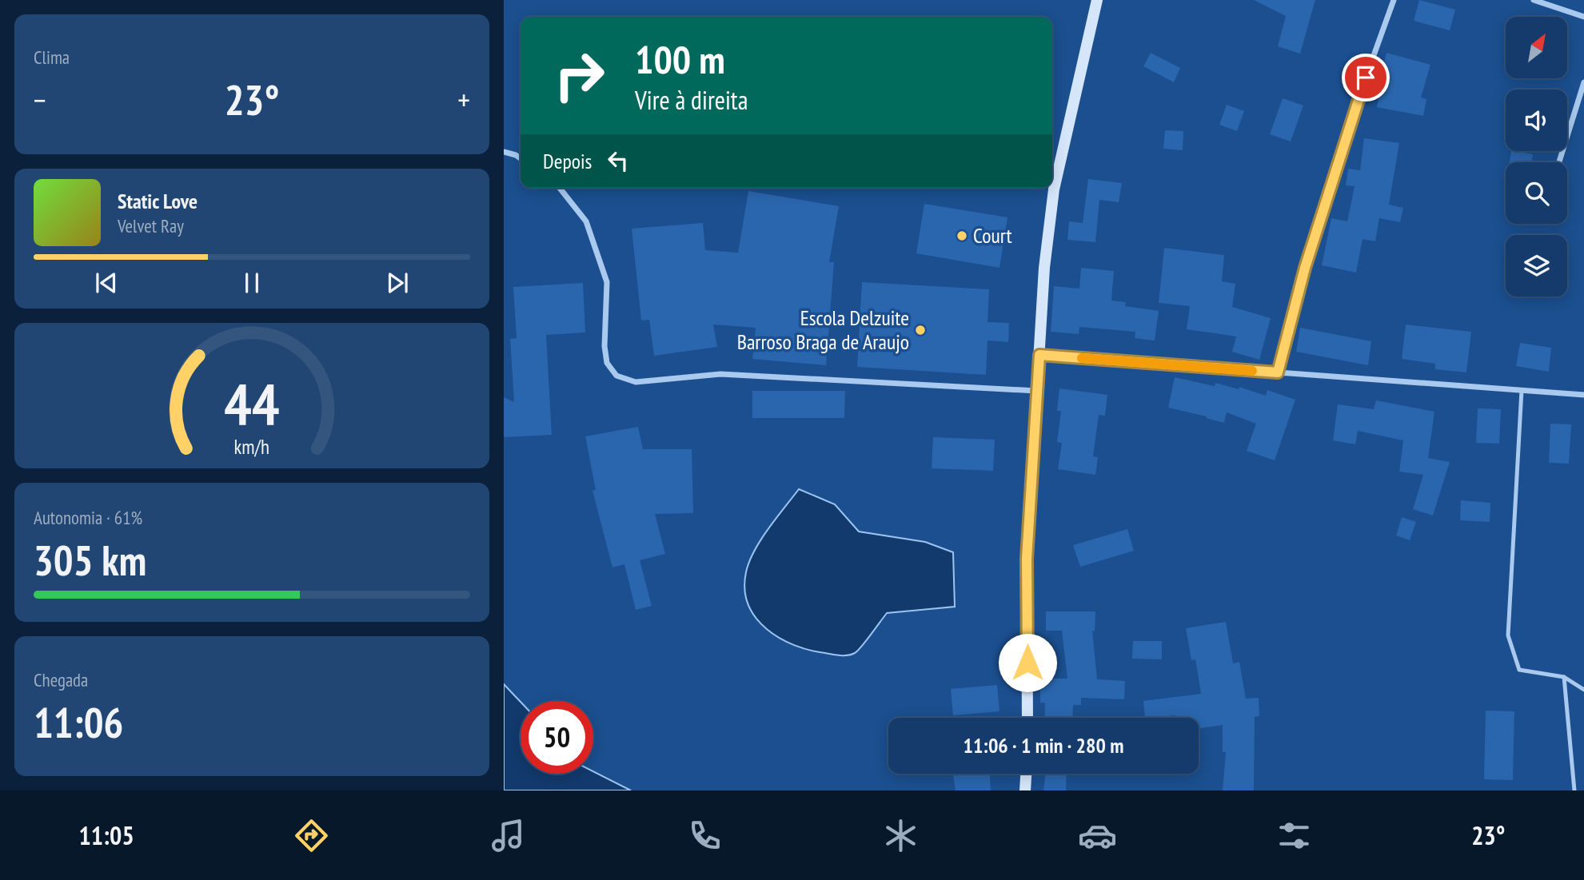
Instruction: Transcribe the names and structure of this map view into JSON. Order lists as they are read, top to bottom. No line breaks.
{"places":["Court","Escola Delzuite Barroso Braga de Araujo"],"north":"top right","page":{"tile":["Clima",["Autonomia · 61%","305 km"],["Chegada","11:06"]],"turn":["100 m","Vire à direita"],"heat":["−","23°","+"],"then":"Depois","song":["Static Love","Velvet Ray"],"limit":"50","trip":"11:06 · 1 min · 280 m","tabs":["11:05","23°"],"gauge":["44","km/h"]}}
